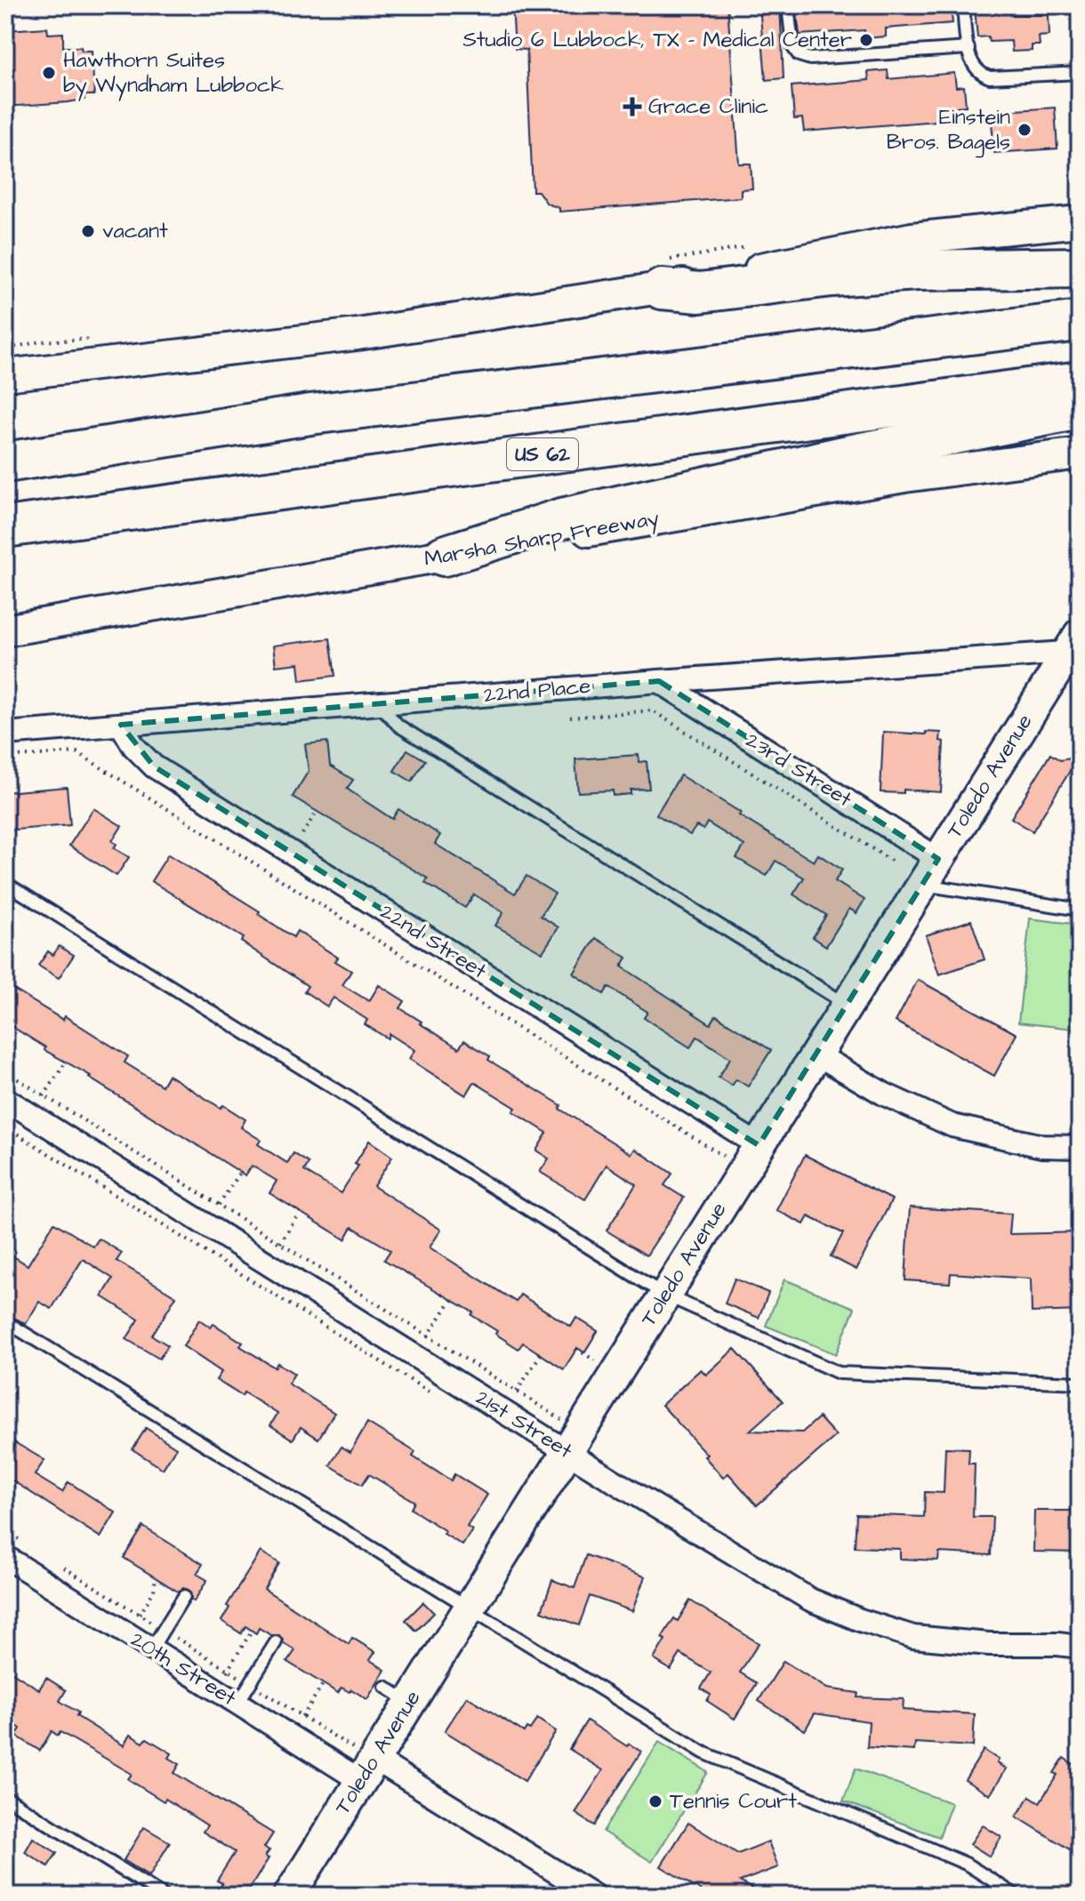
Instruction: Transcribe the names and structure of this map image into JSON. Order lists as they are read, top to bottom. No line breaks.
{"streets":{"highway":["US 62"],"main road":["Marsha Sharp Freeway","Toledo Avenue"],"street":["22nd Place","23rd Street","22nd Street","21st Street","20th Street"]},"crossings":[["22nd Place","23rd Street"],["22nd Place","Toledo Avenue"],["22nd Place","22nd Street"],["23rd Street","Toledo Avenue"],["Toledo Avenue","22nd Street"],["Toledo Avenue","21st Street"],["Toledo Avenue","20th Street"]],"places":{"other":["Studio 6 Lubbock, TX - Medical Center","Hawthorn Suites by Wyndham Lubbock","Einstein Bros. Bagels","vacant","Tennis Court"],"health":["Grace Clinic"]}}
